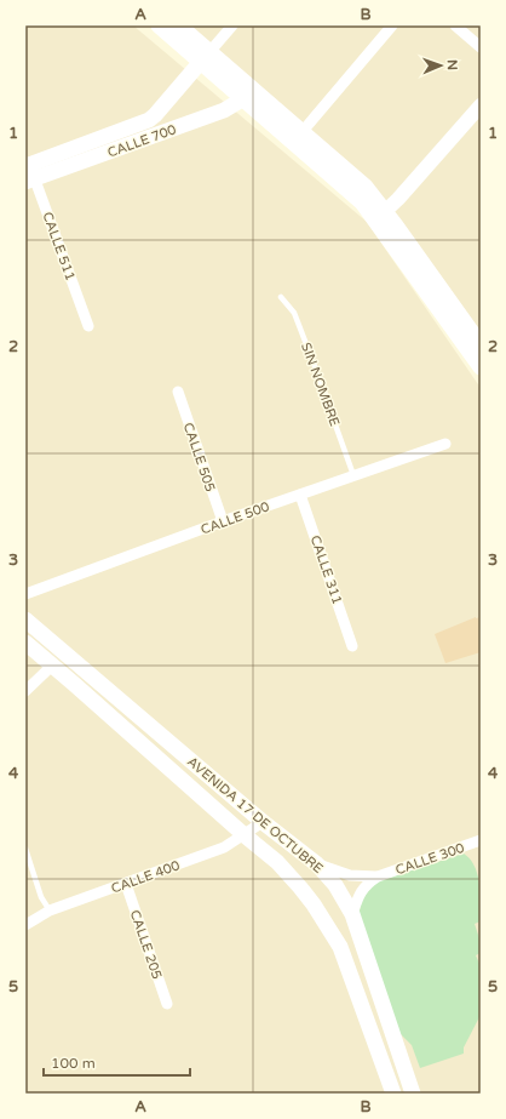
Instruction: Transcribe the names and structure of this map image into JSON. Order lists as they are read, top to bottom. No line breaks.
{"streets":{"main road":["CALLE 700","AVENIDA 17 DE OCTUBRE"],"street":["CALLE 511","CALLE 505","CALLE 500","CALLE 311","CALLE 300","CALLE 400","CALLE 205"],"lane":["SIN NOMBRE"]},"crossings":[["CALLE 700","CALLE 511"],["SIN NOMBRE","CALLE 500"],["CALLE 505","CALLE 500"],["CALLE 500","CALLE 311"],["AVENIDA 17 DE OCTUBRE","CALLE 400"],["CALLE 400","CALLE 205"]],"scale_bar":"100 m","north":"right","grid":{"columns":["A","B"],"rows":["1","2","3","4","5"]}}
